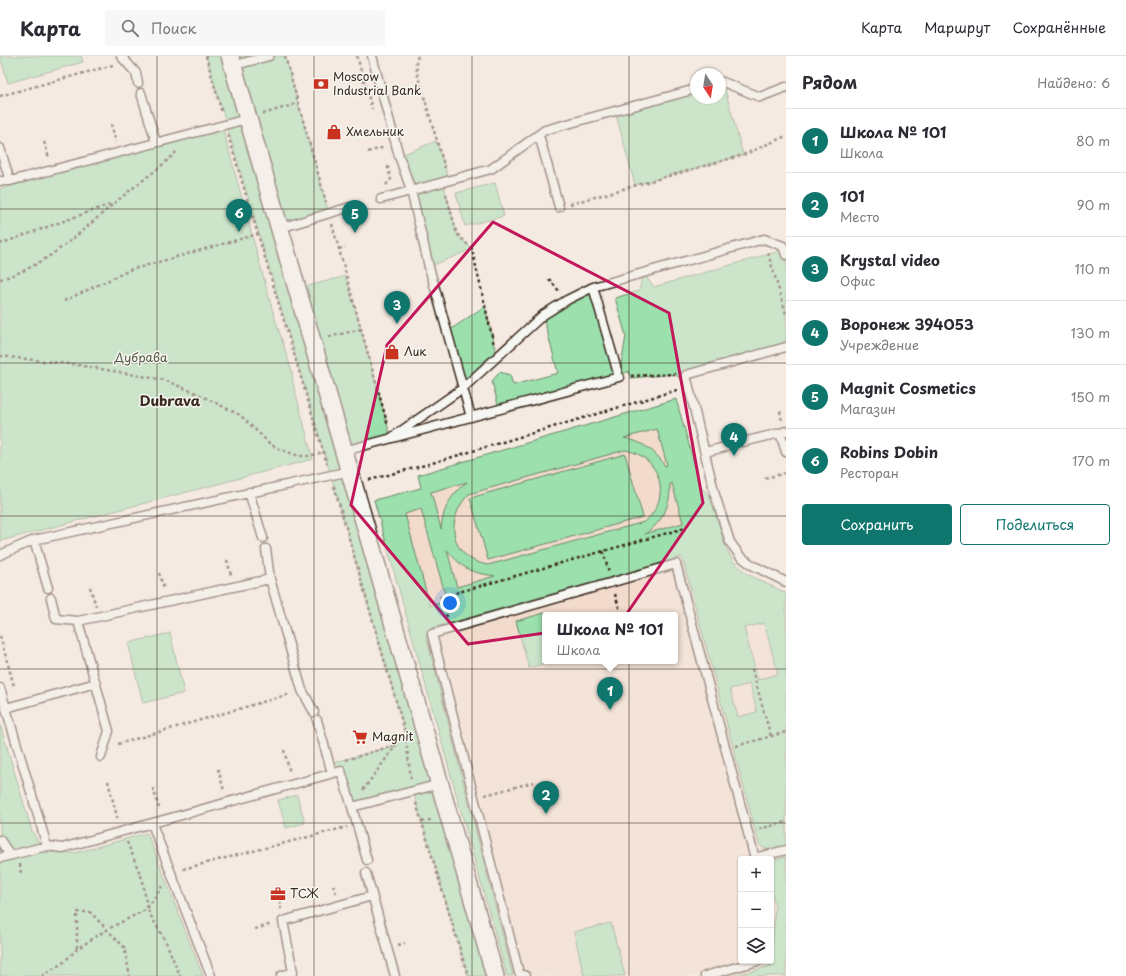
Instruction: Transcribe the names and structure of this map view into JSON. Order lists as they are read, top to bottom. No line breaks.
{"districts":["Dubrava"],"parks":["Дубрава"],"places":{"bank":["Moscow Industrial Bank"],"shop":["Хмельник","Лик"],"supermarket":["Magnit"],"office":["ТСЖ"]},"north":"bottom","page":{"header":"Карта","search":"Поиск","nav":["Карта","Маршрут","Сохранённые"],"heading":["Рядом","Найдено: 6"],"list":[{"mark":"1","name":"Школа № 101","note":"Школа","value":"80 m"},{"mark":"2","name":"101","note":"Место","value":"90 m"},{"mark":"3","name":"Krystal video","note":"Офис","value":"110 m"},{"mark":"4","name":"Воронеж 394053","note":"Учреждение","value":"130 m"},{"mark":"5","name":"Magnit Cosmetics","note":"Магазин","value":"150 m"},{"mark":"6","name":"Robins Dobin","note":"Ресторан","value":"170 m"}],"pins":["6","5","3","4","1","2"],"buttons":["Сохранить","Поделиться"],"popup":["Школа № 101","Школа"],"map_buttons":["+","−"]}}
